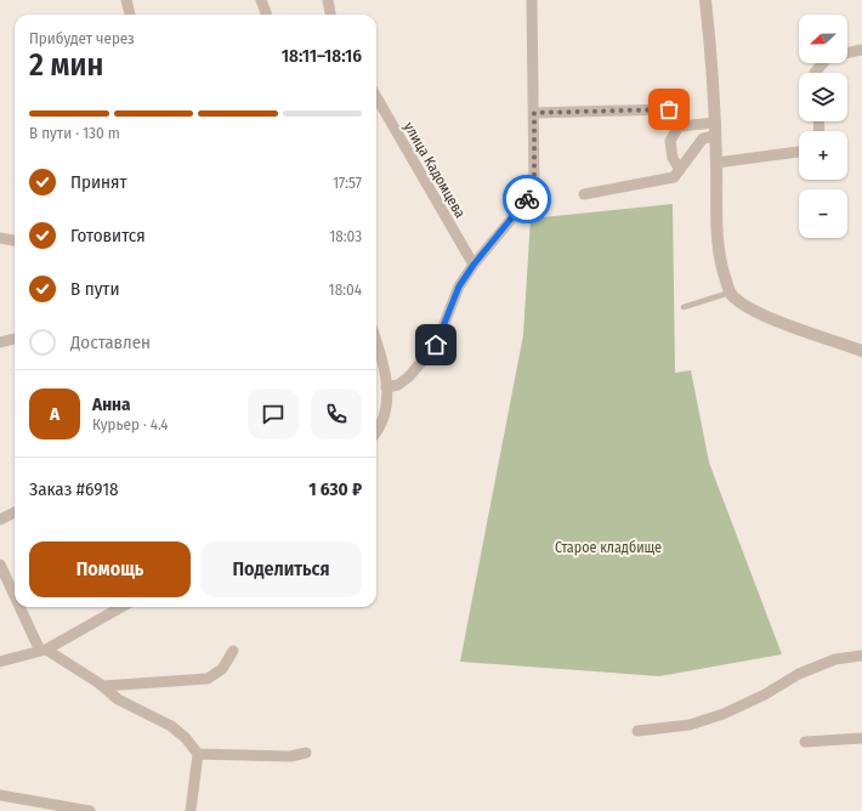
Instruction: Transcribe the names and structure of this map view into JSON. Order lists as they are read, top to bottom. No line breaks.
{"streets":{"street":["улица Кадомцева"]},"parks":["Старое кладбище"],"north":"left","page":{"map_buttons":["+","−"],"heading":["2 мин","Прибудет через","18:11–18:16"],"panel":["Анна","Курьер · 4.4","Заказ #6918","1 630 ₽"],"bar":"В пути · 130 m","list":[["Принят","17:57"],["Готовится","18:03"],["В пути","18:04"],"Доставлен"],"round":"А","buttons":["Помощь","Поделиться"]}}
